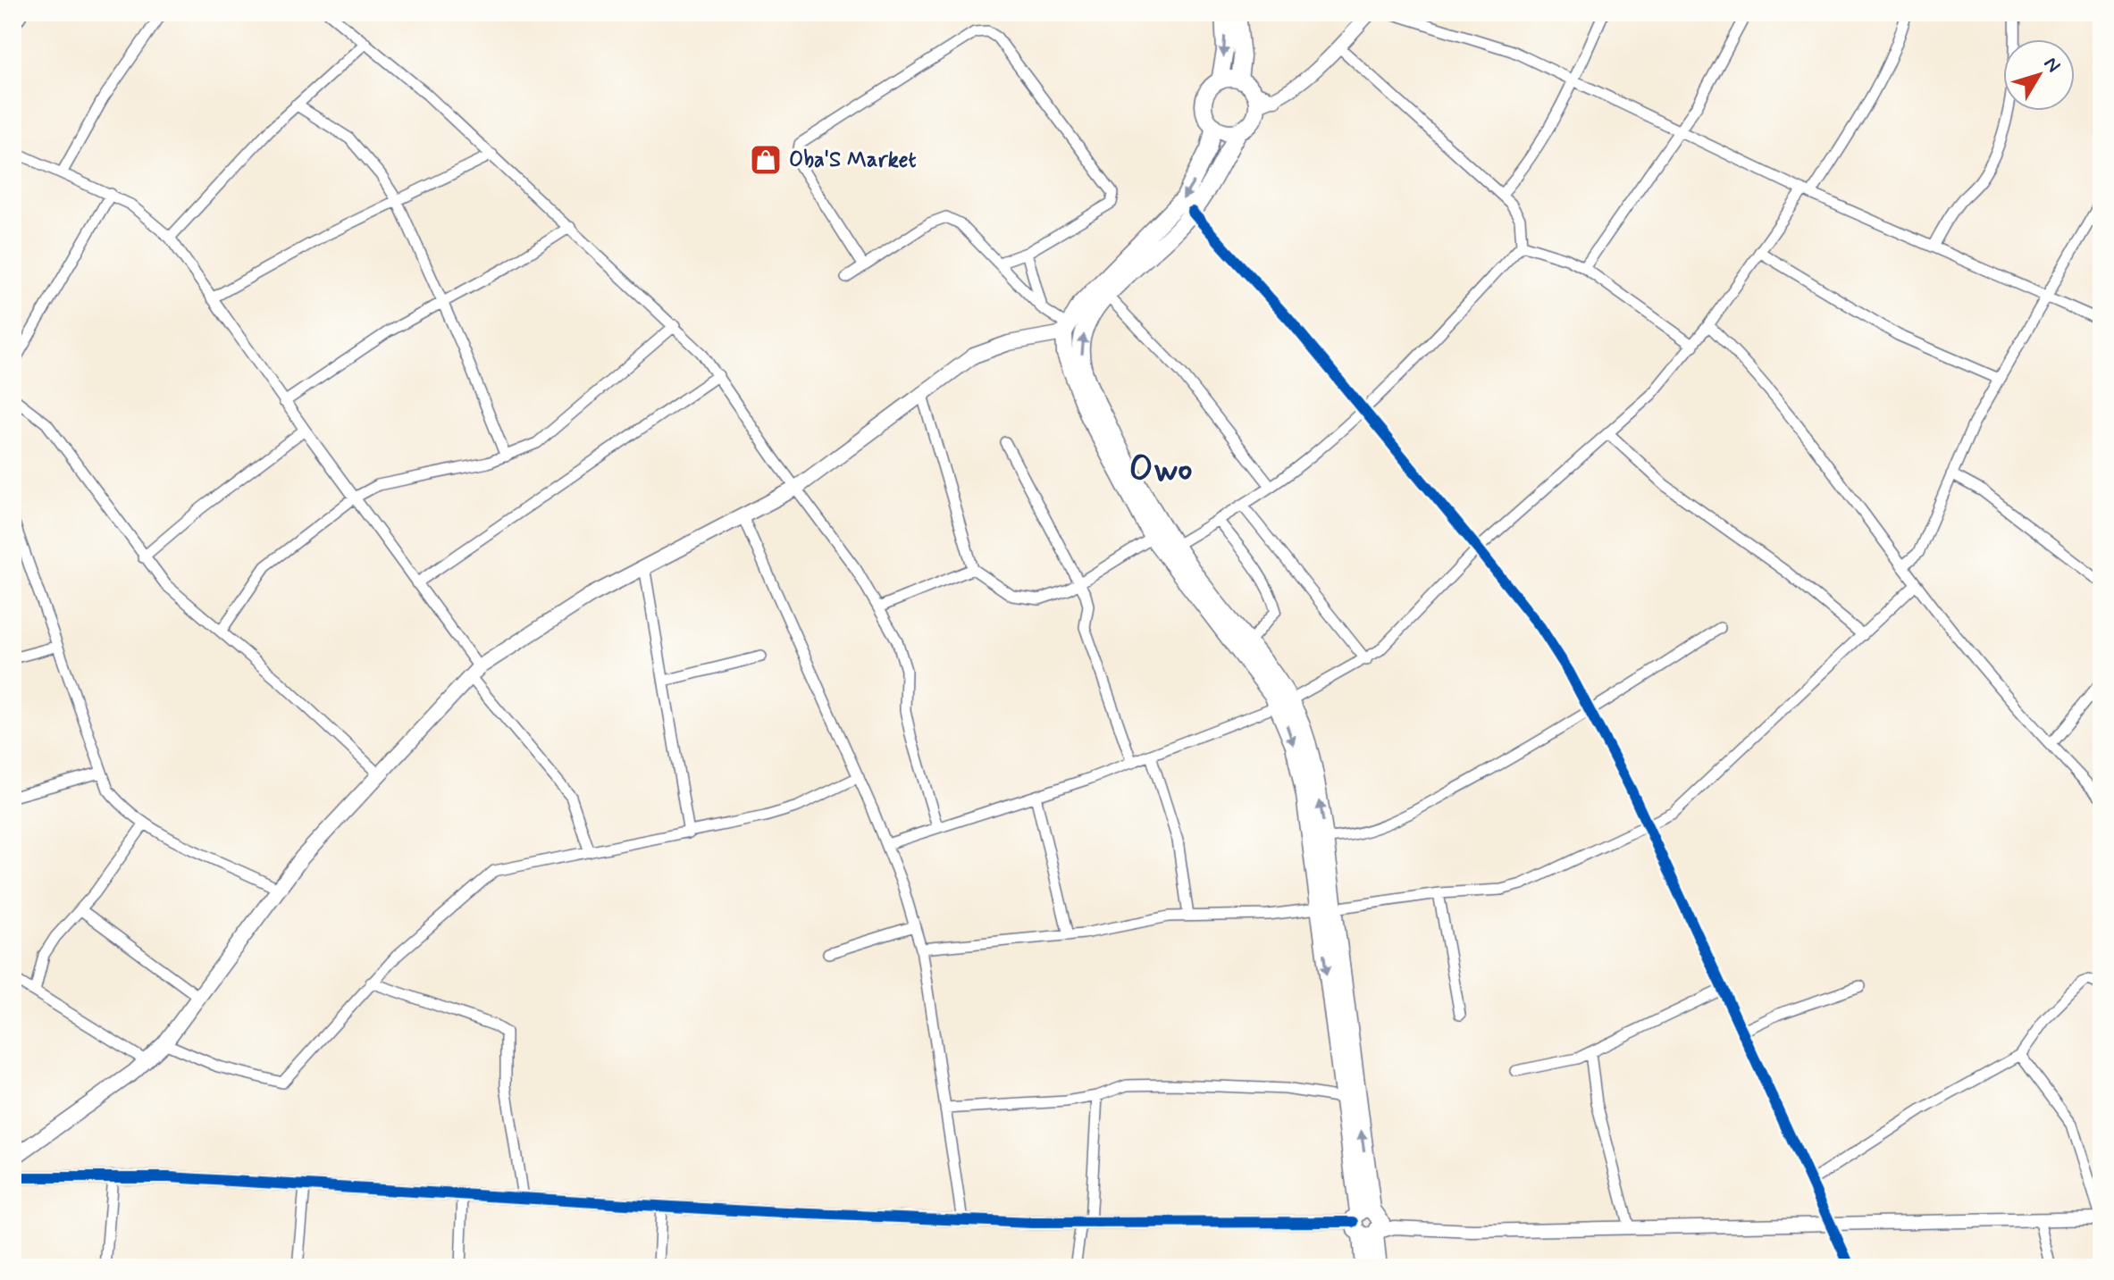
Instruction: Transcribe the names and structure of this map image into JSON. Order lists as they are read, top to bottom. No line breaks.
{"districts":["Owo"],"places":{"shop":["Oba'S Market"]},"north":"top right"}
